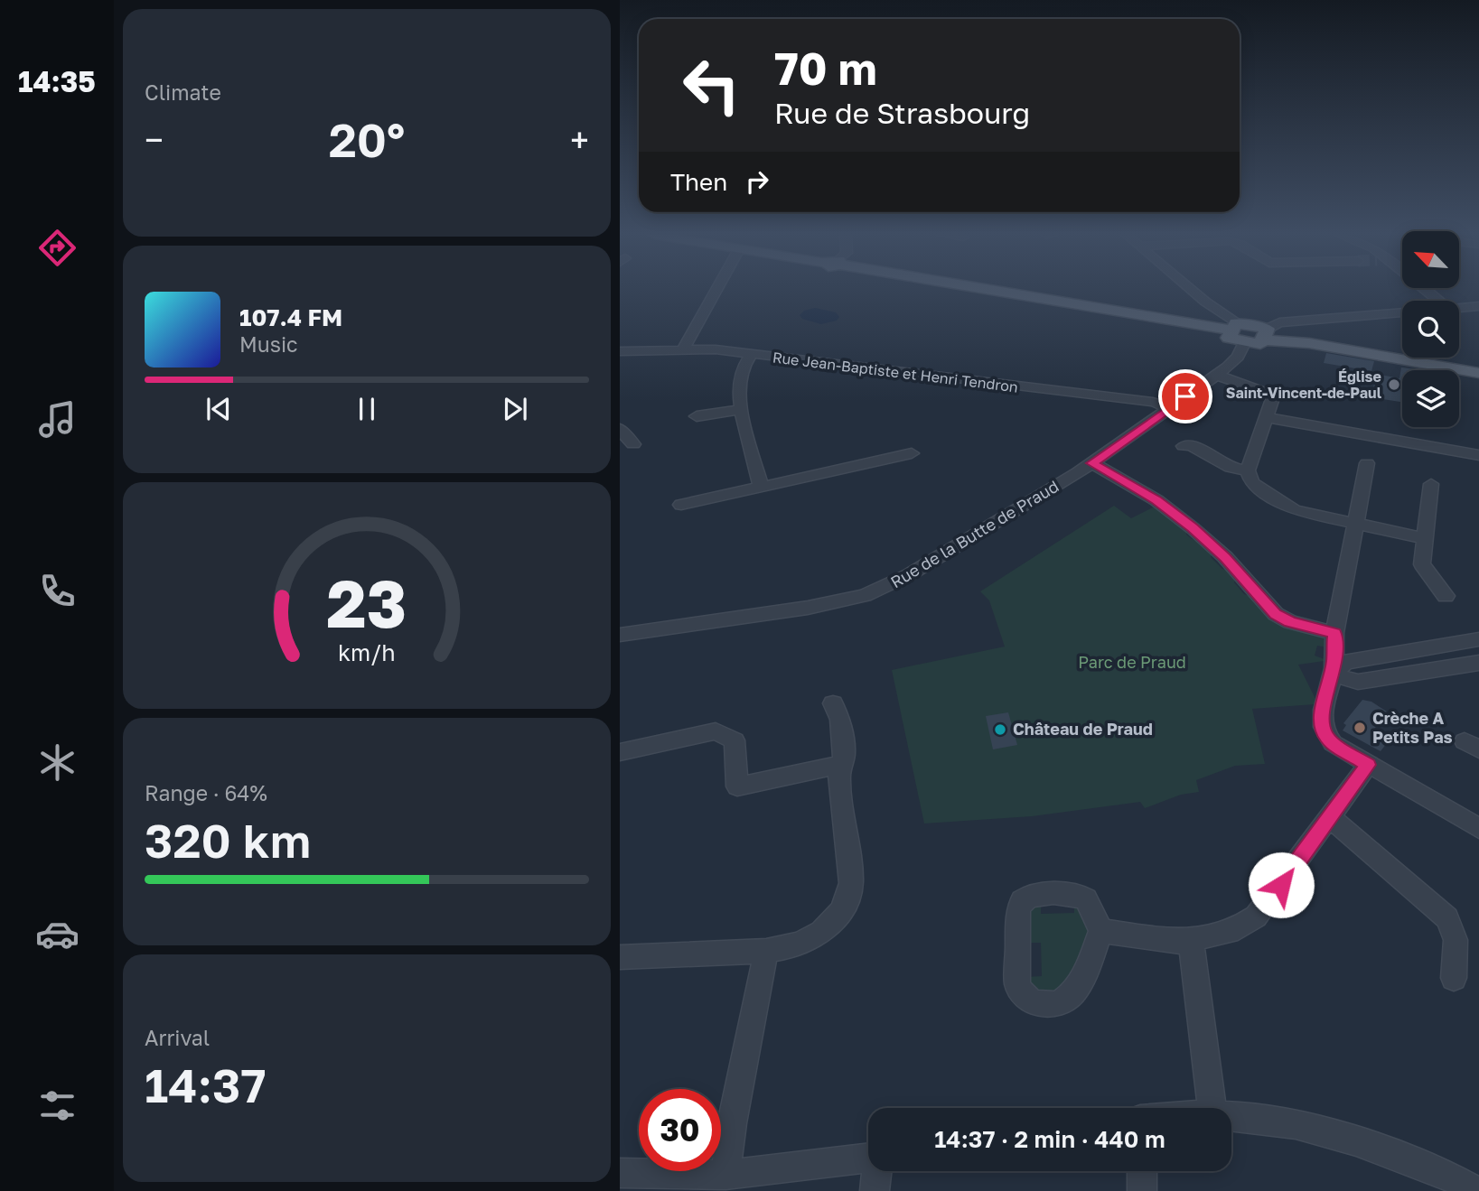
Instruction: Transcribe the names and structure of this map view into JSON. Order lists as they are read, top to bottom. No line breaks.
{"streets":{"street":["Rue Jean-Baptiste et Henri Tendron","Rue de la Butte de Praud"]},"crossings":[["Rue Jean-Baptiste et Henri Tendron","Rue de la Butte de Praud"]],"parks":["Parc de Praud"],"places":["Église Saint-Vincent-de-Paul","Crèche A Petits Pas","Château de Praud"],"north":"top left","page":{"tabs":"14:35","tile":["Climate",["Range · 64%","320 km"],["Arrival","14:37"]],"turn":["70 m","Rue de Strasbourg"],"heat":["−","20°","+"],"then":"Then","song":["107.4 FM","Music"],"limit":"30","trip":"14:37 · 2 min · 440 m","gauge":["23","km/h"]}}
